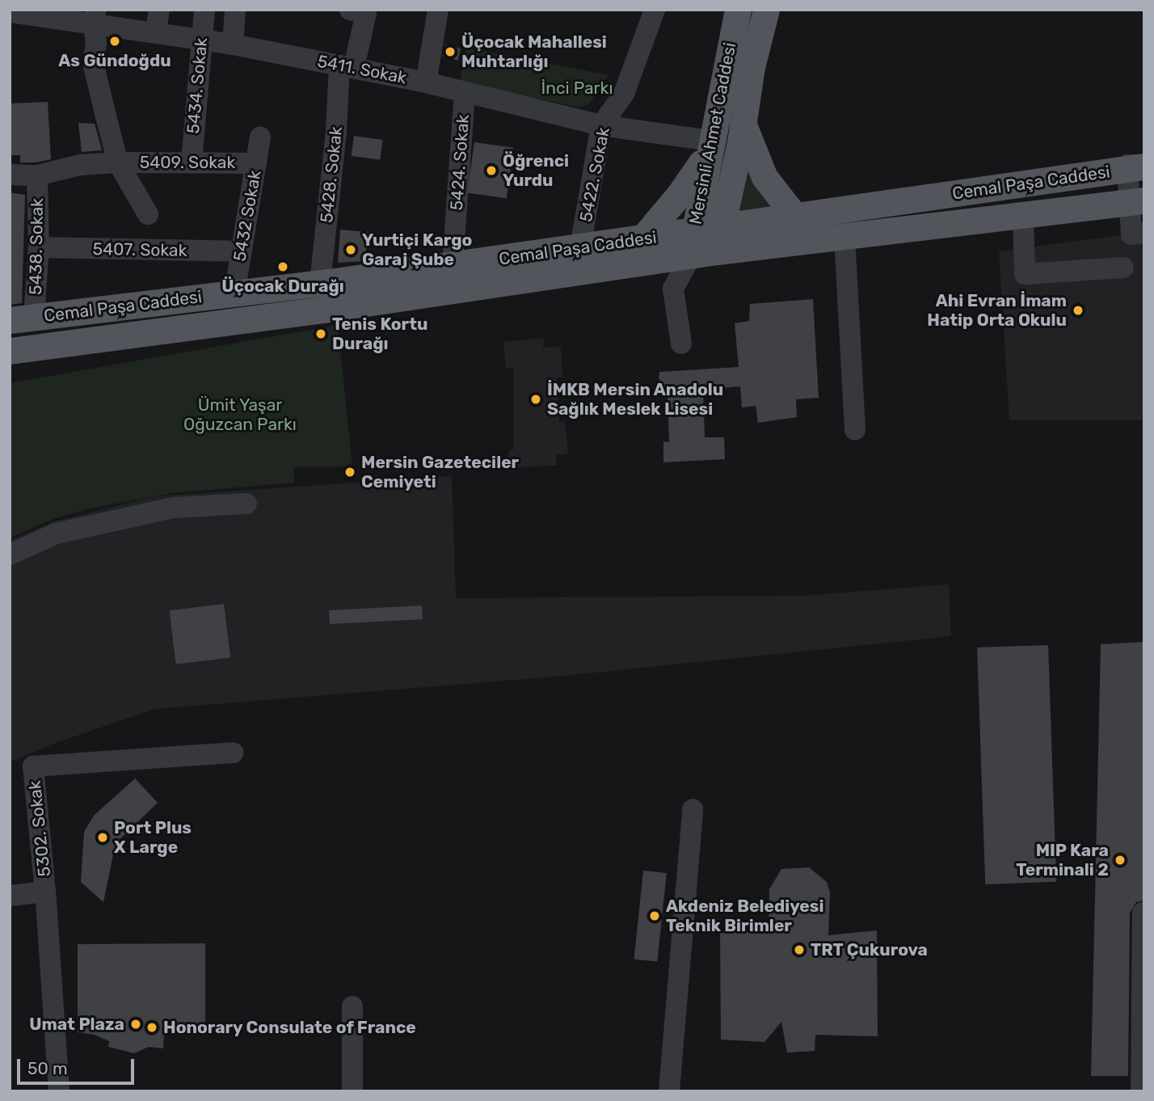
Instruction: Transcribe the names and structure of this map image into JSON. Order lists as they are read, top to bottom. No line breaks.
{"streets":{"main road":["Mersinli Ahmet Caddesi","Cemal Paşa Caddesi"],"street":["5411. Sokak","5434. Sokak","5409. Sokak","5424. Sokak","5428. Sokak","5422. Sokak","5432 Sokak","5438. Sokak","5407. Sokak","5302. Sokak"]},"crossings":[["5411. Sokak","5434. Sokak"],["5411. Sokak","Mersinli Ahmet Caddesi"],["5411. Sokak","5424. Sokak"],["5411. Sokak","5428. Sokak"],["5411. Sokak","5422. Sokak"],["5434. Sokak","5409. Sokak"],["Mersinli Ahmet Caddesi","Cemal Paşa Caddesi"],["5409. Sokak","5432 Sokak"],["5409. Sokak","5438. Sokak"],["5424. Sokak","Cemal Paşa Caddesi"],["5428. Sokak","Cemal Paşa Caddesi"],["5422. Sokak","Cemal Paşa Caddesi"],["Cemal Paşa Caddesi","5432 Sokak"],["Cemal Paşa Caddesi","5438. Sokak"],["5432 Sokak","5407. Sokak"],["5438. Sokak","5407. Sokak"]],"parks":["İnci Parkı","Ümit Yaşar Oğuzcan Parkı"],"places":["As Gündoğdu","Üçocak Mahallesi Muhtarlığı","Öğrenci Yurdu","Yurtiçi Kargo Garaj Şube","Üçocak Durağı","Ahi Evran İmam Hatip Orta Okulu","Tenis Kortu Durağı","İMKB Mersin Anadolu Sağlık Meslek Lisesi","Mersin Gazeteciler Cemiyeti","Port Plus X Large","MIP Kara Terminali 2","Akdeniz Belediyesi Teknik Birimler","TRT Çukurova","Umat Plaza","Honorary Consulate of France"],"scale_bar":"50 m"}
